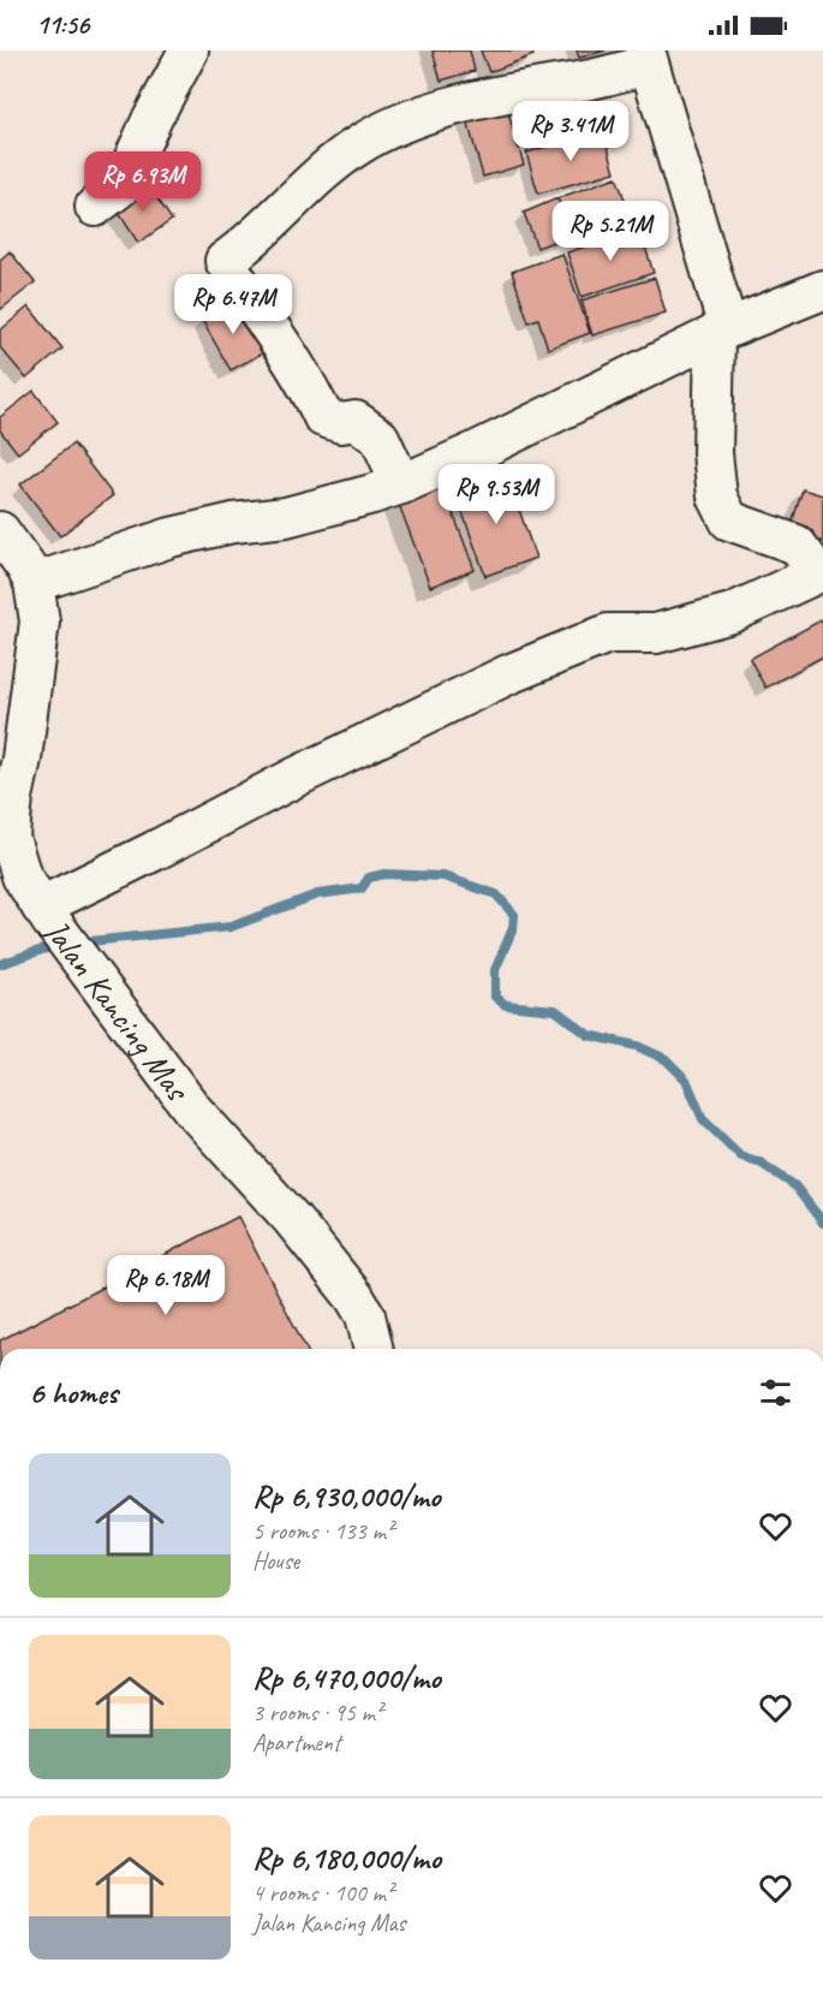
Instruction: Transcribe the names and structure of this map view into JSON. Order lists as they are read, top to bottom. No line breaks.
{"streets":{"street":["Jalan Kancing Mas"]},"page":{"status":"11:56","price":["Rp 3.41M","Rp 6.93M","Rp 5.21M","Rp 6.47M","Rp 9.53M","Rp 6.18M"],"heading":"6 homes","list":[{"name":"Rp 6,930,000/mo","note":"5 rooms · 133 m² · House"},{"name":"Rp 6,470,000/mo","note":"3 rooms · 95 m² · Apartment"},{"name":"Rp 6,180,000/mo","note":"4 rooms · 100 m² · Jalan Kancing Mas"}]}}
